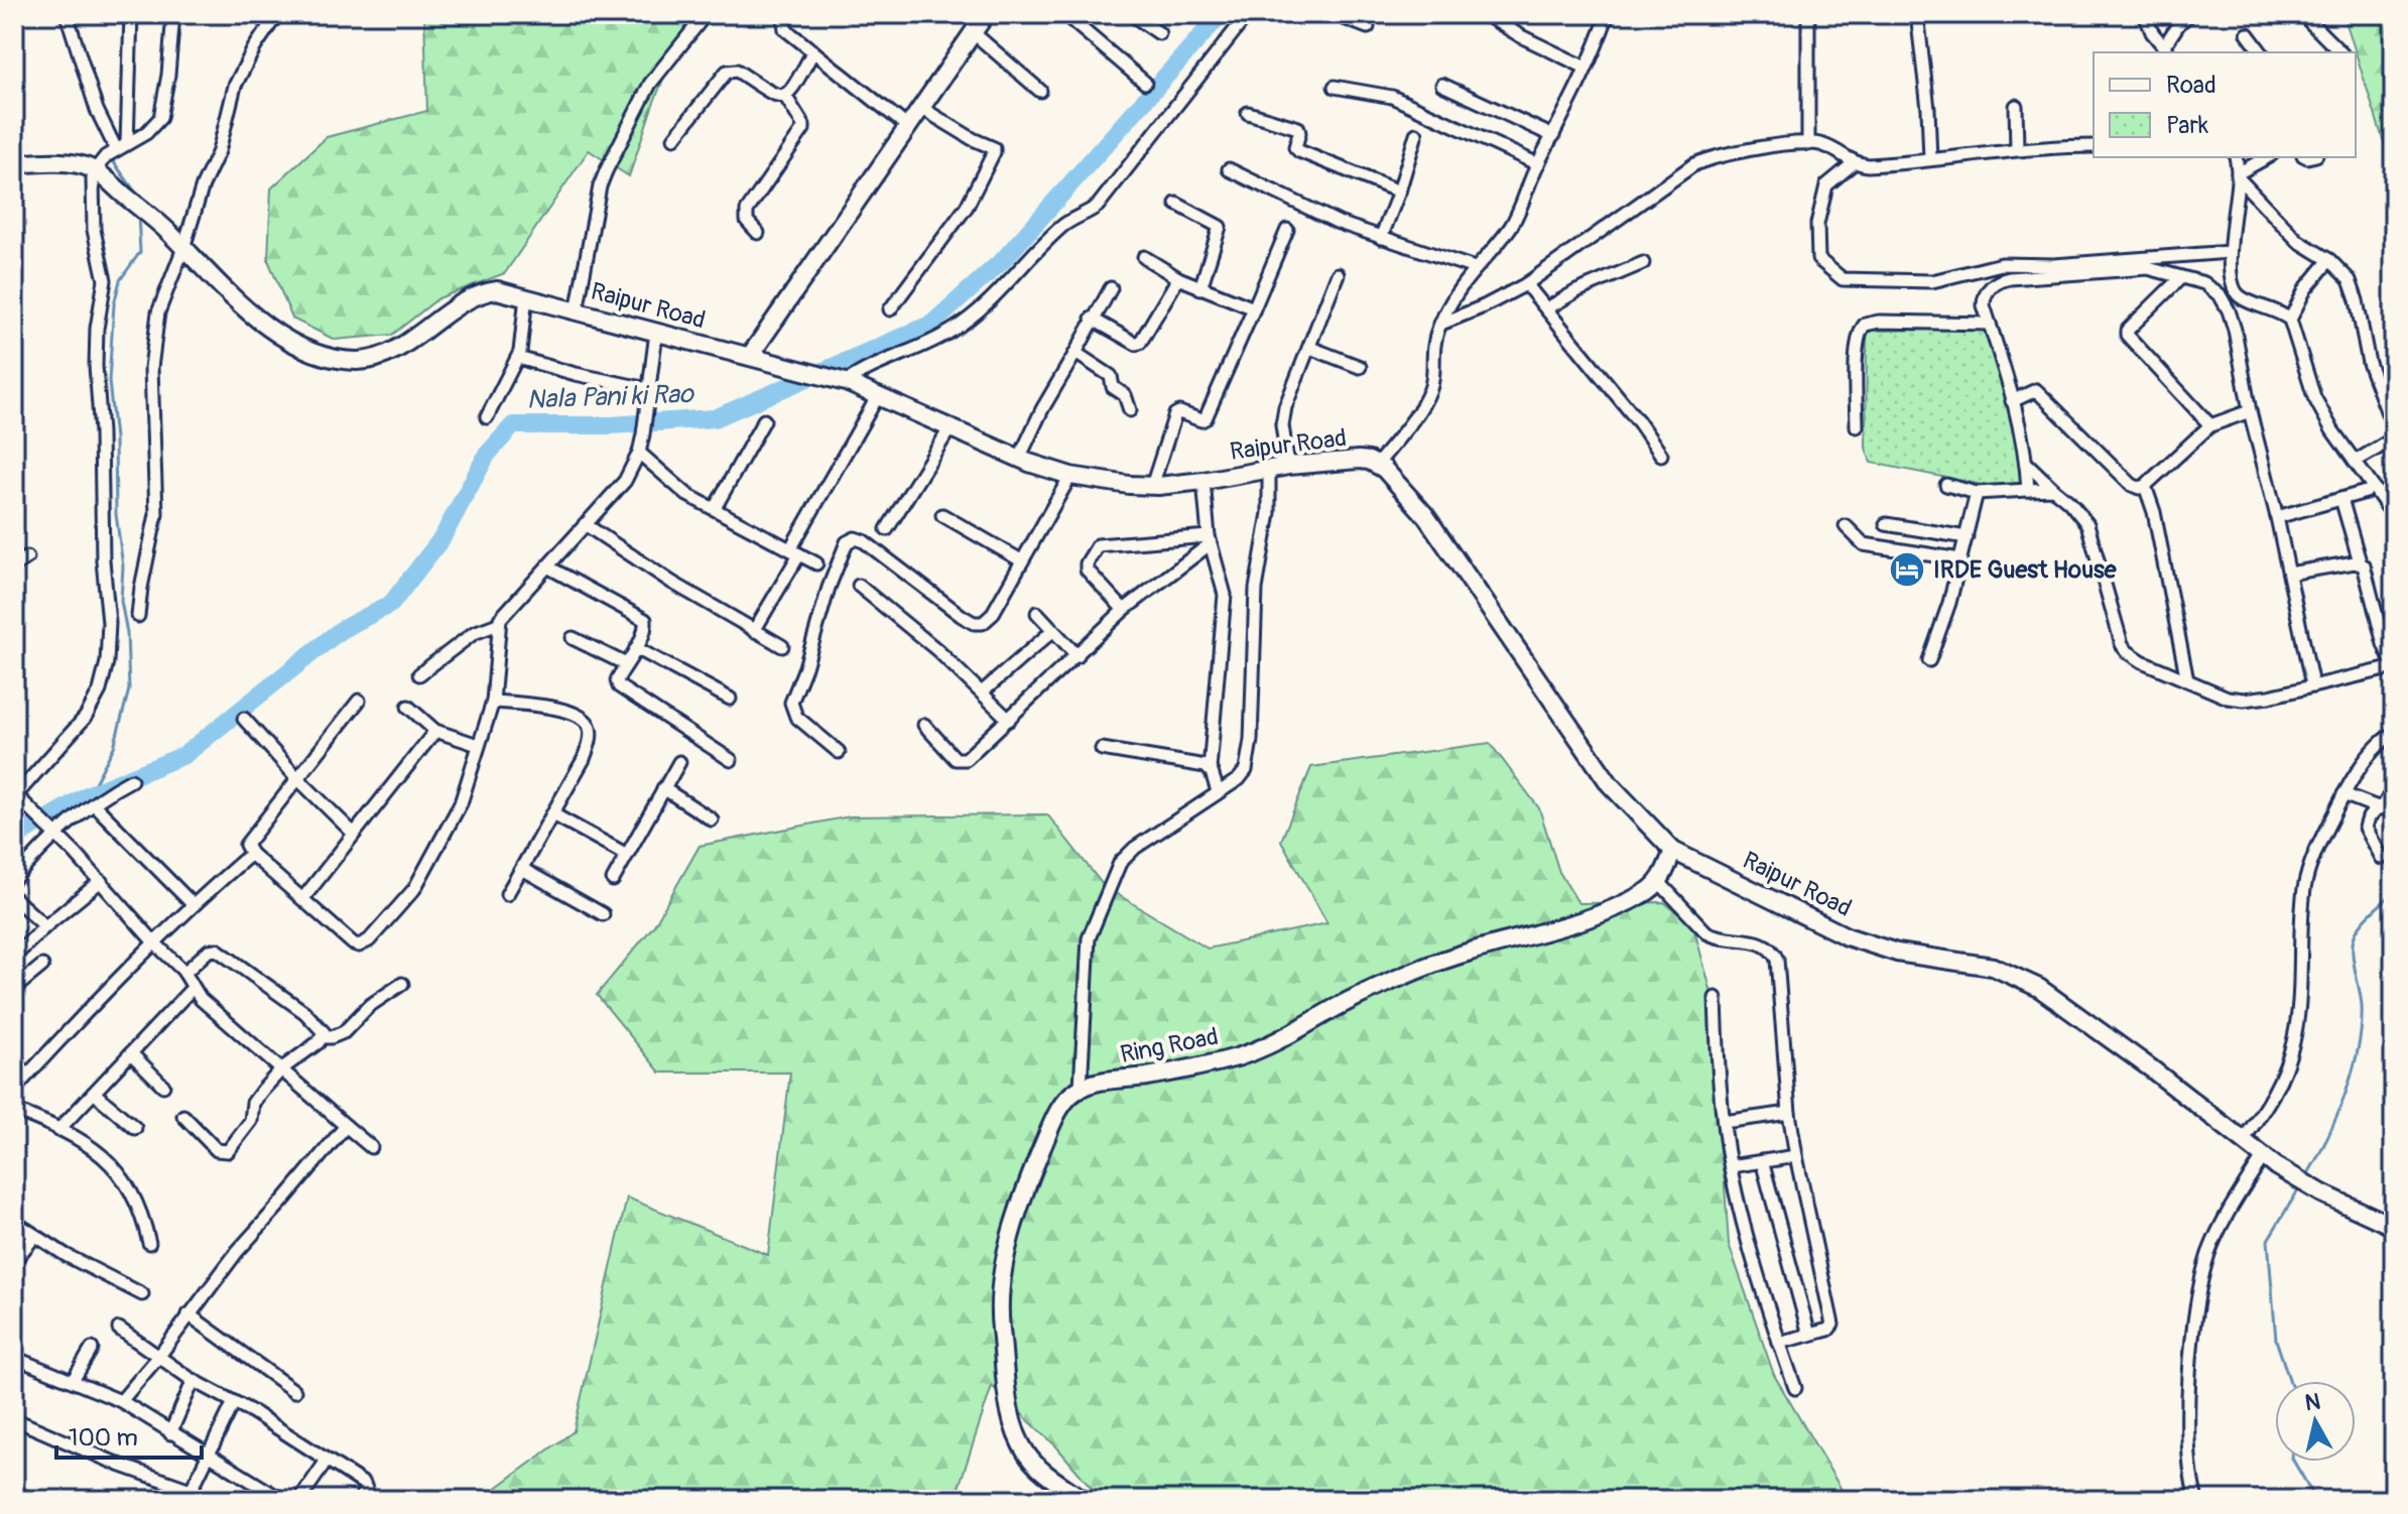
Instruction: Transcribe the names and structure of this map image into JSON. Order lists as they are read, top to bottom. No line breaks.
{"streets":{"main road":["Raipur Road","Ring Road"]},"water":["Nala Pani ki Rao"],"places":{"hotel":["IRDE Guest House"]},"legend":["Road","Park"],"scale_bar":"100 m","north":"top"}
